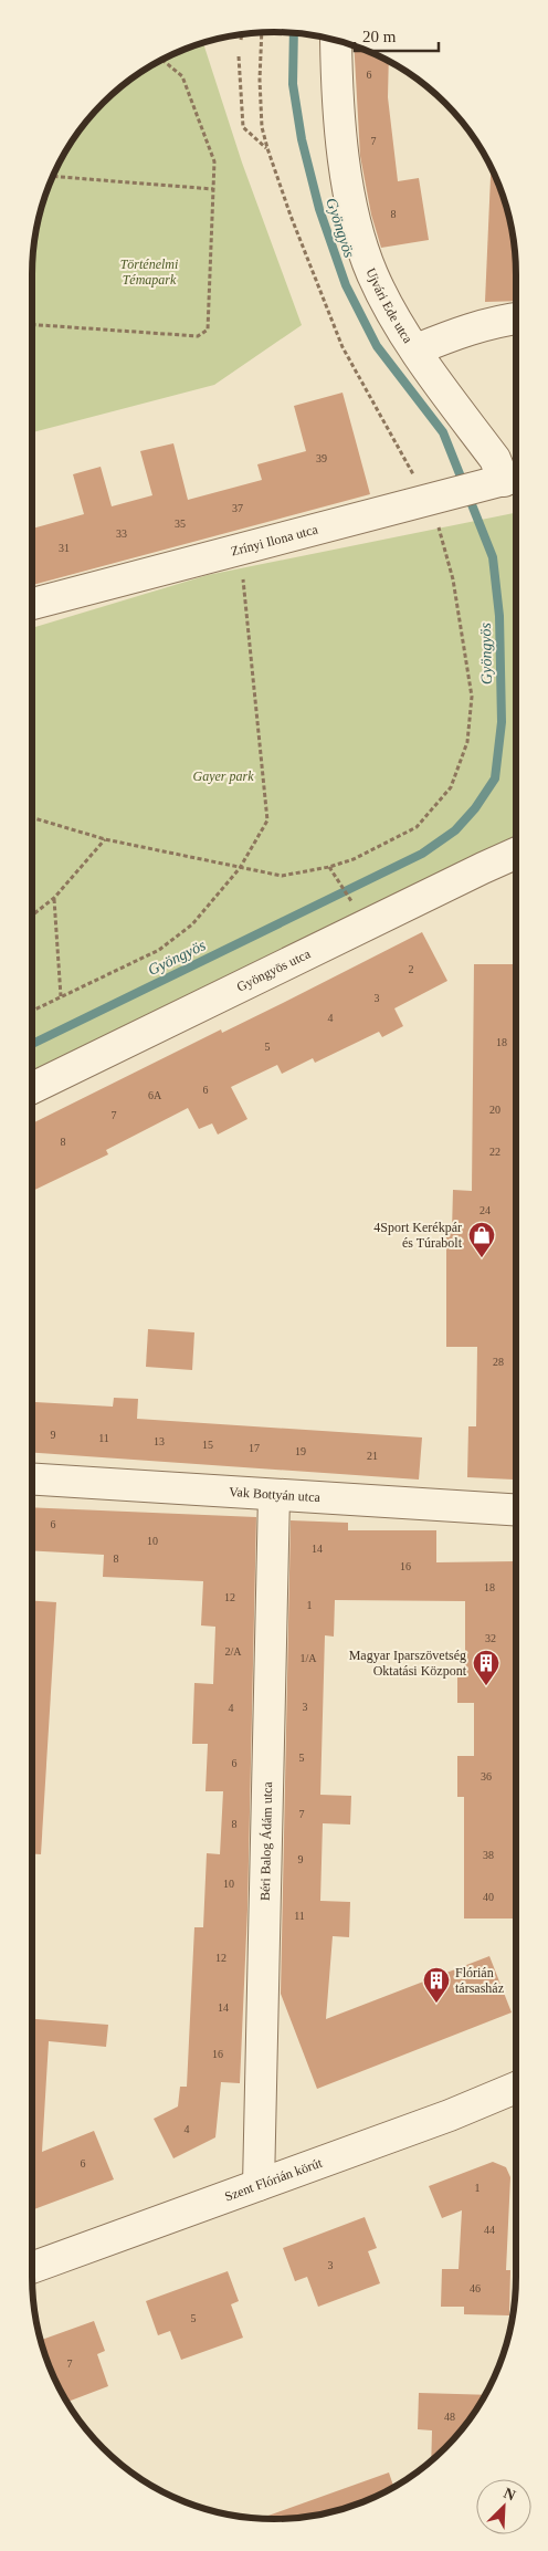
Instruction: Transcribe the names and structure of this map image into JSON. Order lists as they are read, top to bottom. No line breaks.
{"streets":{"street":["Ujvári Ede utca","Zrínyi Ilona utca","Gyöngyös utca","Vak Bottyán utca","Béri Balog Ádám utca","Szent Flórián körút"]},"crossings":[["Ujvári Ede utca","Zrínyi Ilona utca"],["Vak Bottyán utca","Béri Balog Ádám utca"],["Béri Balog Ádám utca","Szent Flórián körút"]],"water":["Gyöngyös"],"parks":["Történelmi Témapark","Gayer park"],"places":{"shop":["4Sport Kerékpár és Túrabolt"],"building":["Magyar Iparszövetség Oktatási Központ","Flórián társasház"]},"house_numbers":["6","7","8","39","37","35","33","31","2","3","4","18","5","6","6A","20","7","8","22","24","28","9","11","13","15","17","19","21","6","10","14","8","16","18","12","1","32","2/A","1/A","3","4","5","6","36","7","8","38","9","10","40","11","12","14","16","4","6","1","44","3","46","5","7","48"],"scale_bar":"20 m","north":"top right"}
